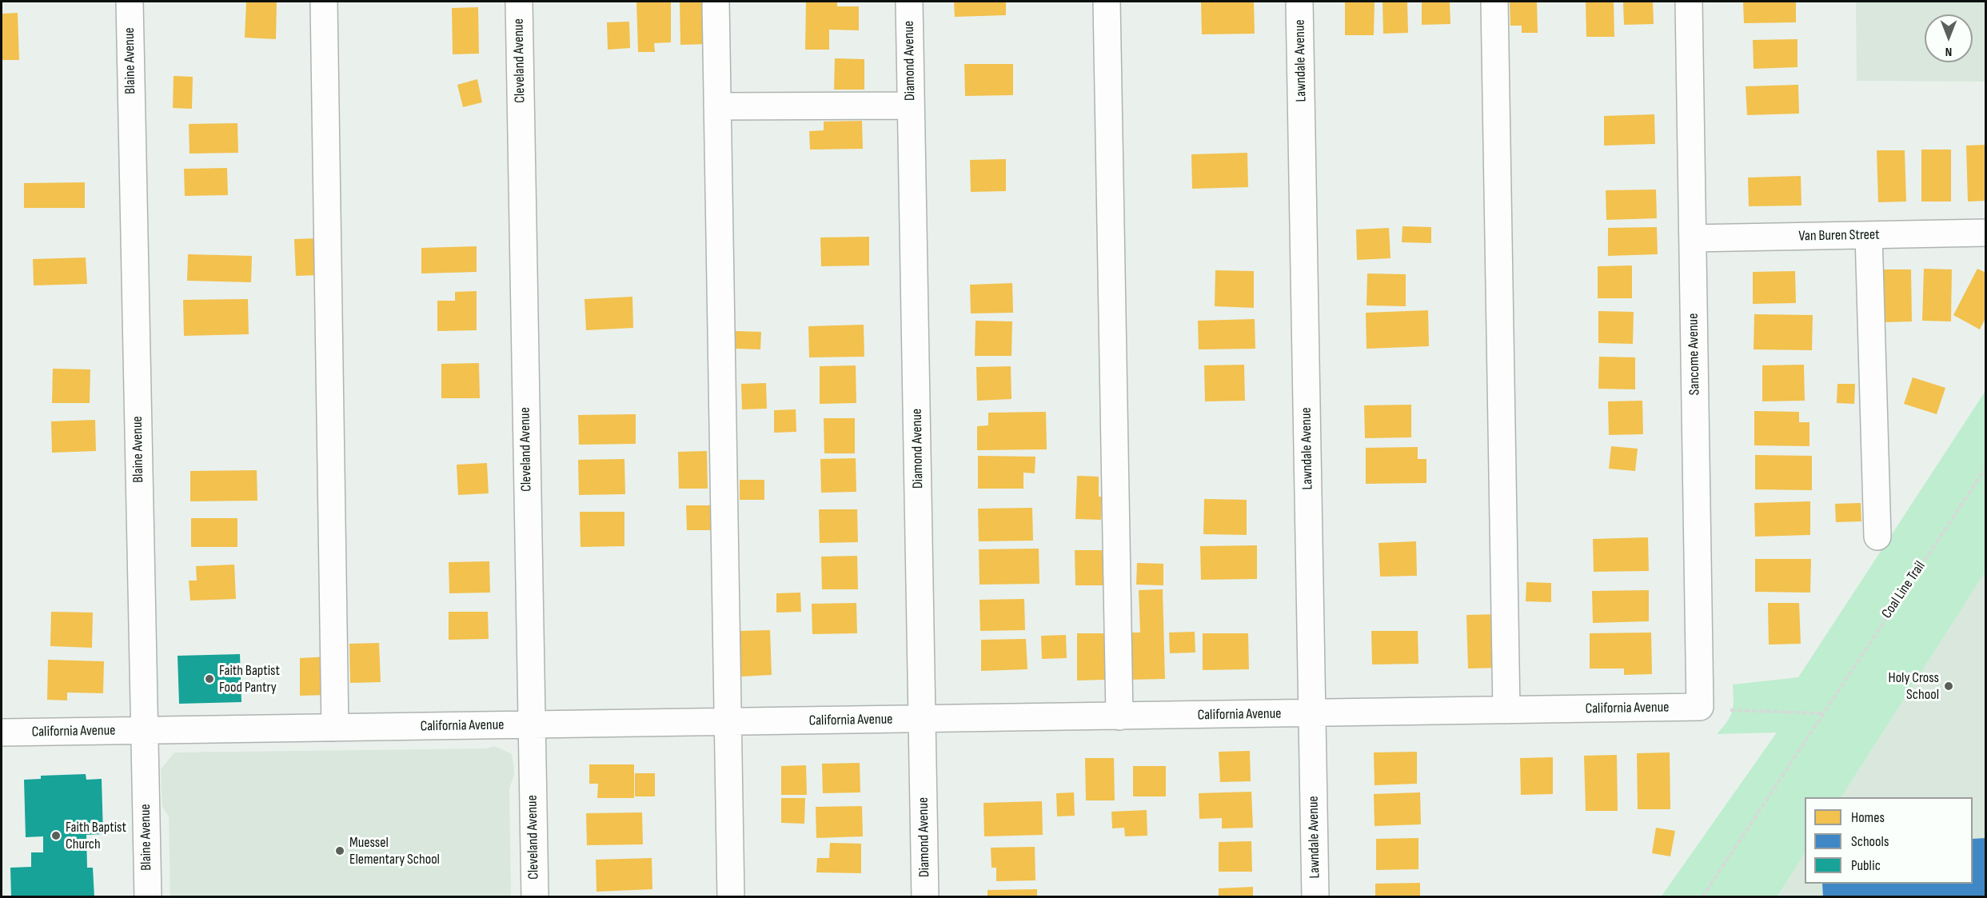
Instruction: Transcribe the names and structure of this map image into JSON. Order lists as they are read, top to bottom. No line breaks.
{"streets":{"street":["Blaine Avenue","Cleveland Avenue","Diamond Avenue","Lawndale Avenue","Van Buren Street","Sancome Avenue","California Avenue"],"path":["Coal Line Trail"]},"crossings":[["Blaine Avenue","California Avenue"],["Cleveland Avenue","California Avenue"],["Diamond Avenue","California Avenue"],["Lawndale Avenue","California Avenue"],["Van Buren Street","Sancome Avenue"],["Sancome Avenue","California Avenue"]],"places":["Faith Baptist Food Pantry","Holy Cross School","Faith Baptist Church","Muessel Elementary School"],"legend":["Homes","Schools","Public"],"north":"bottom"}
